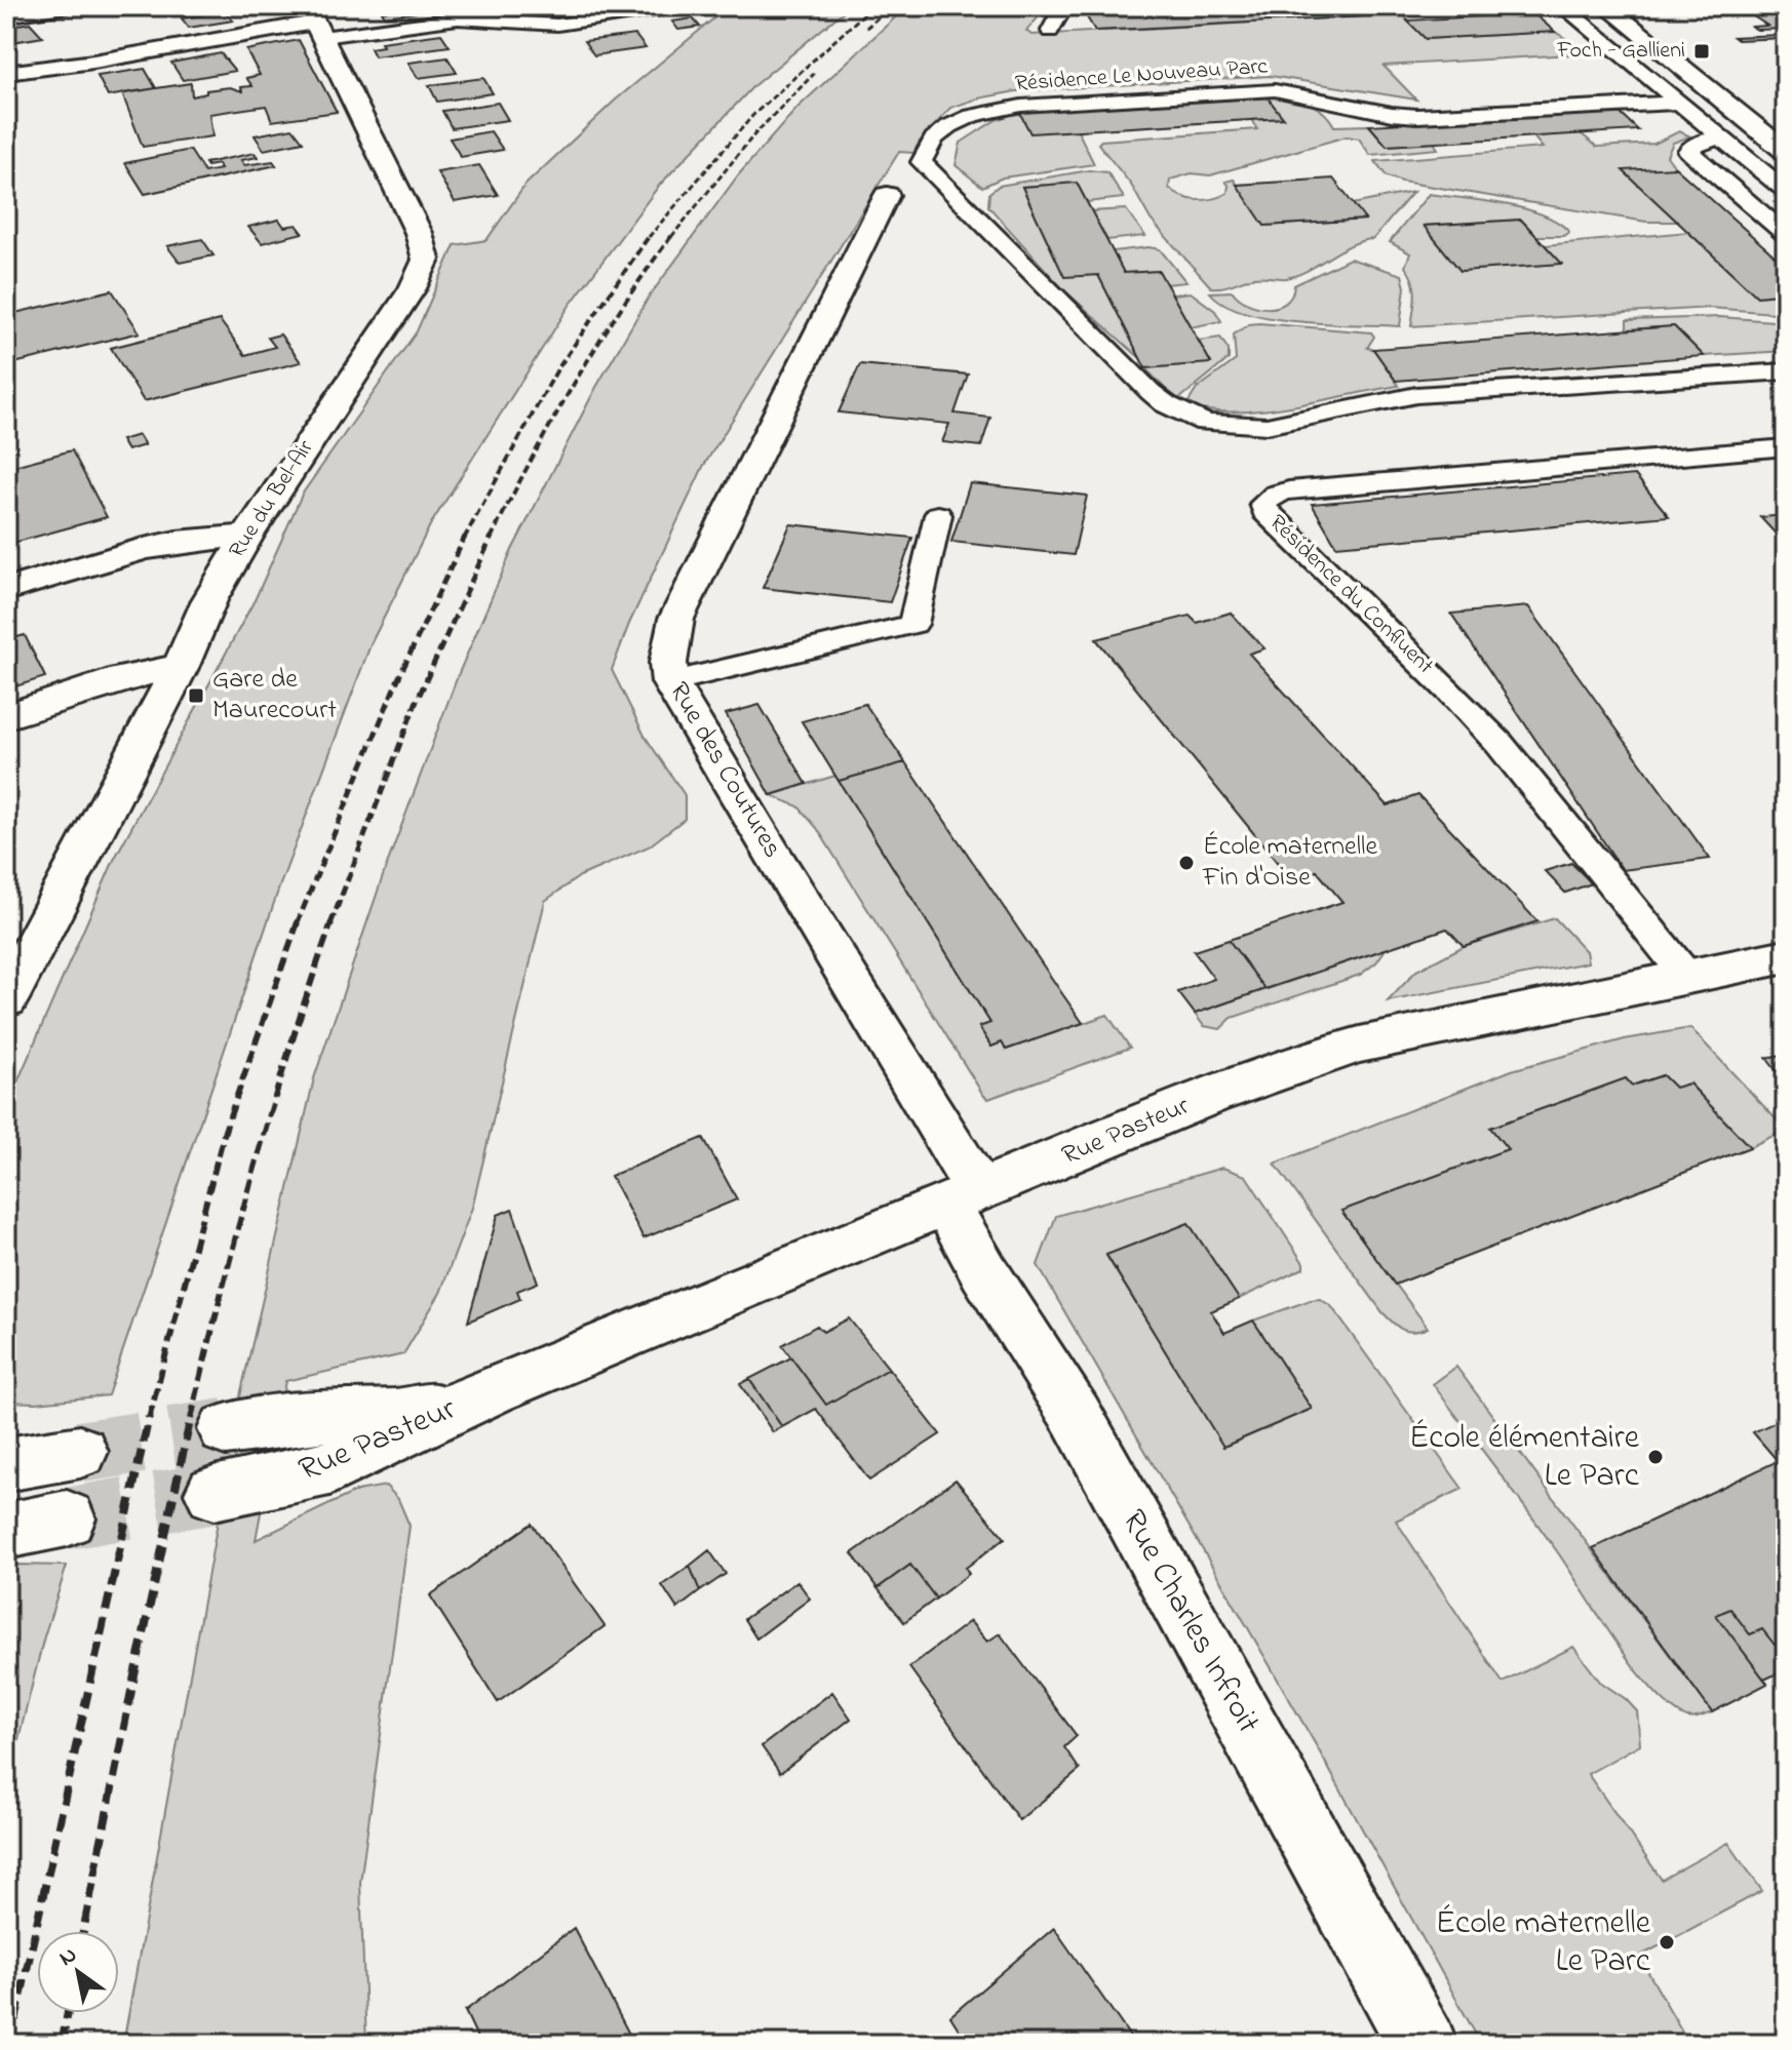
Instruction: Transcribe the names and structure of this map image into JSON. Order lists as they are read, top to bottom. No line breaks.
{"streets":{"street":["Rue du Bel-Air","Rue des Coutures","Rue Pasteur","Rue Charles Infroit"],"lane":["Résidence Le Nouveau Parc","Résidence du Confluent"]},"crossings":[["Résidence du Confluent","Rue Pasteur"],["Rue des Coutures","Rue Pasteur"],["Rue des Coutures","Rue Charles Infroit"],["Rue Pasteur","Rue Charles Infroit"]],"places":{"transit":["Foch - Gallieni","Gare de Maurecourt"],"other":["École maternelle Fin d'Oise","École élémentaire Le Parc","École maternelle Le Parc"]},"north":"top left"}
